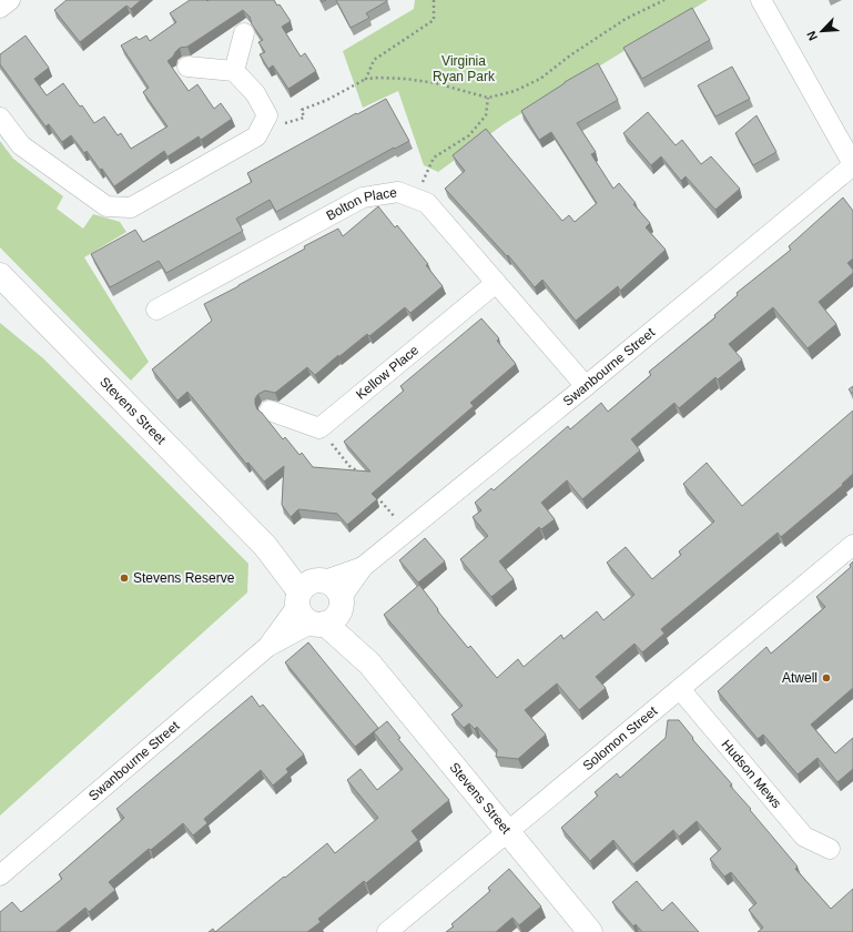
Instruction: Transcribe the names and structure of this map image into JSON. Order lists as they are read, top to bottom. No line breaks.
{"streets":{"street":["Bolton Place","Swanbourne Street","Kellow Place","Stevens Street","Solomon Street","Hudson Mews"]},"crossings":[["Bolton Place","Swanbourne Street"],["Bolton Place","Kellow Place"],["Swanbourne Street","Stevens Street"],["Stevens Street","Solomon Street"],["Solomon Street","Hudson Mews"]],"parks":["Virginia Ryan Park"],"places":["Stevens Reserve","Atwell"],"north":"bottom left"}
